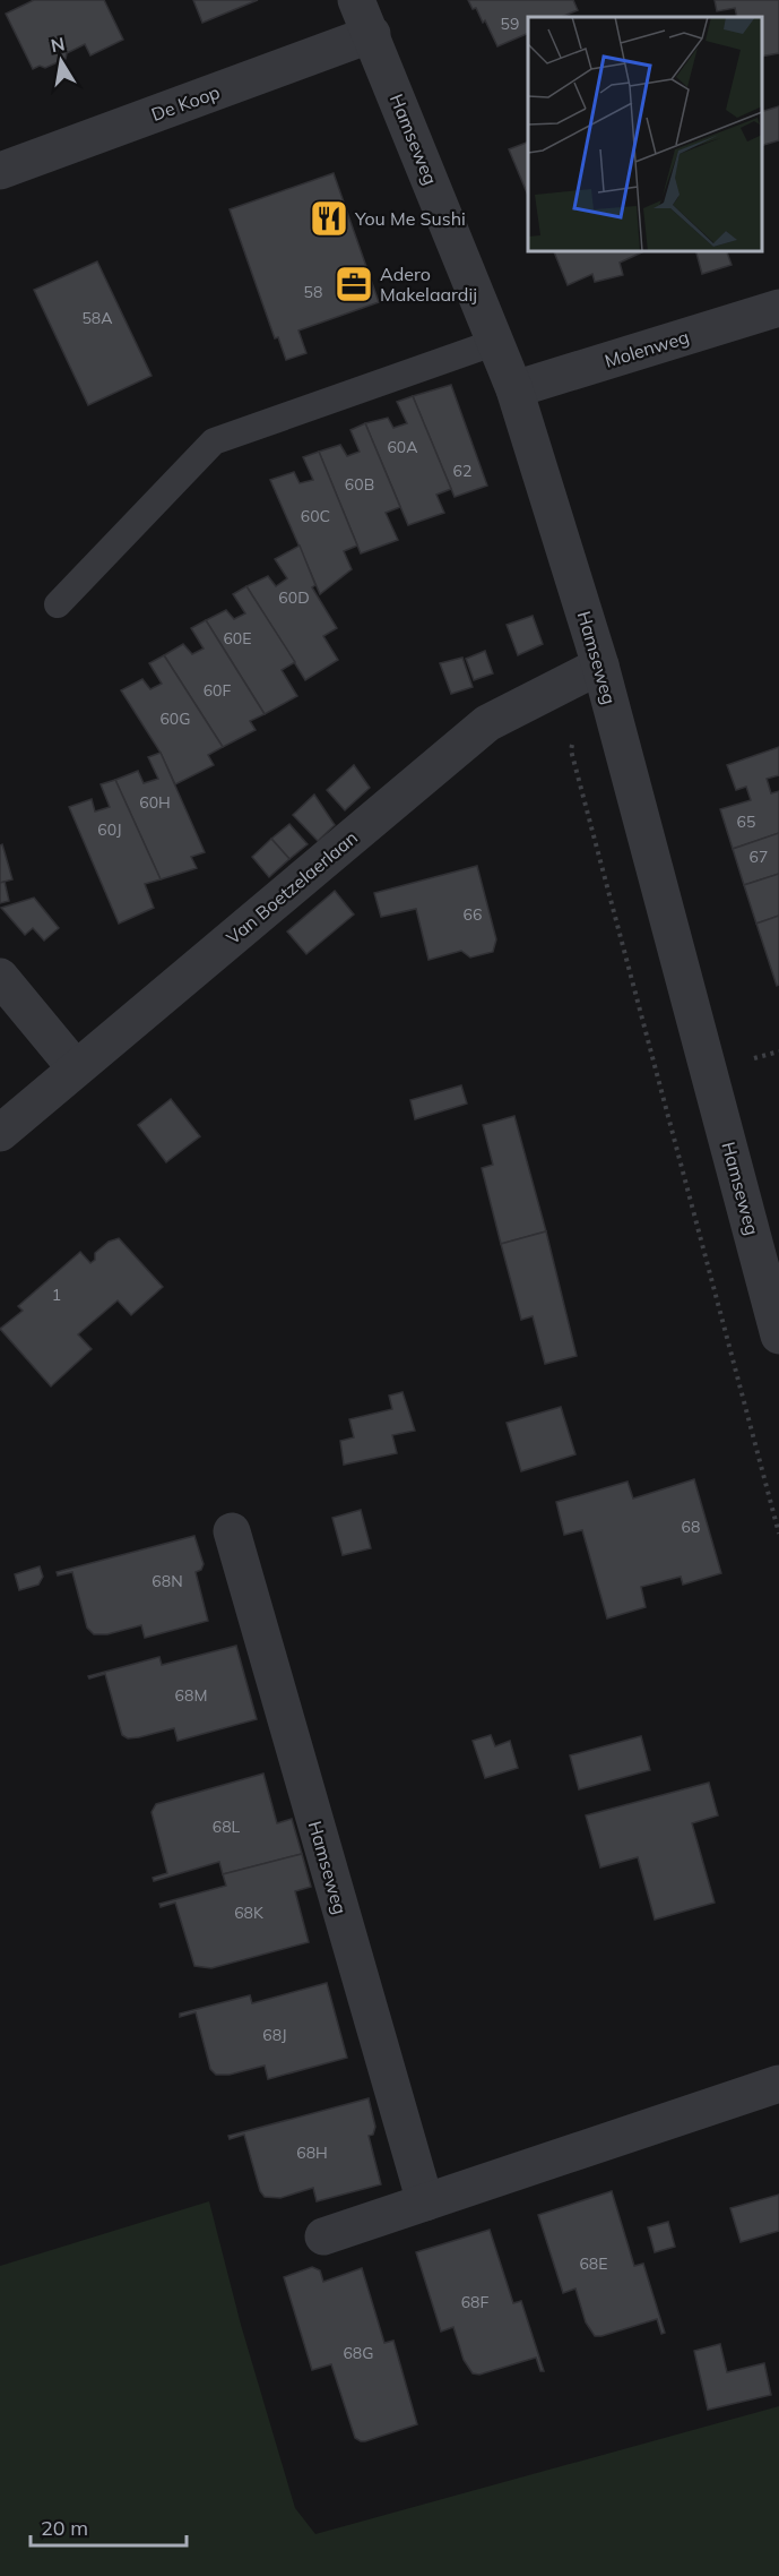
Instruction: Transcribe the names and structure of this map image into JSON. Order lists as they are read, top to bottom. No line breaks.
{"streets":{"street":["De Koop","Hamseweg","Molenweg","Van Boetzelaerlaan"]},"crossings":[["De Koop","Hamseweg"],["Hamseweg","Molenweg"],["Hamseweg","Van Boetzelaerlaan"]],"places":{"restaurant":["You Me Sushi"],"office":["Adero Makelaardij"]},"house_numbers":["59","58","58A","60A","62","60B","60C","60D","60E","60F","60G","60H","65","60J","67","66","1","68","68N","68M","68L","68K","68J","68H","68E","68F","68G"],"scale_bar":"20 m","north":"top"}
